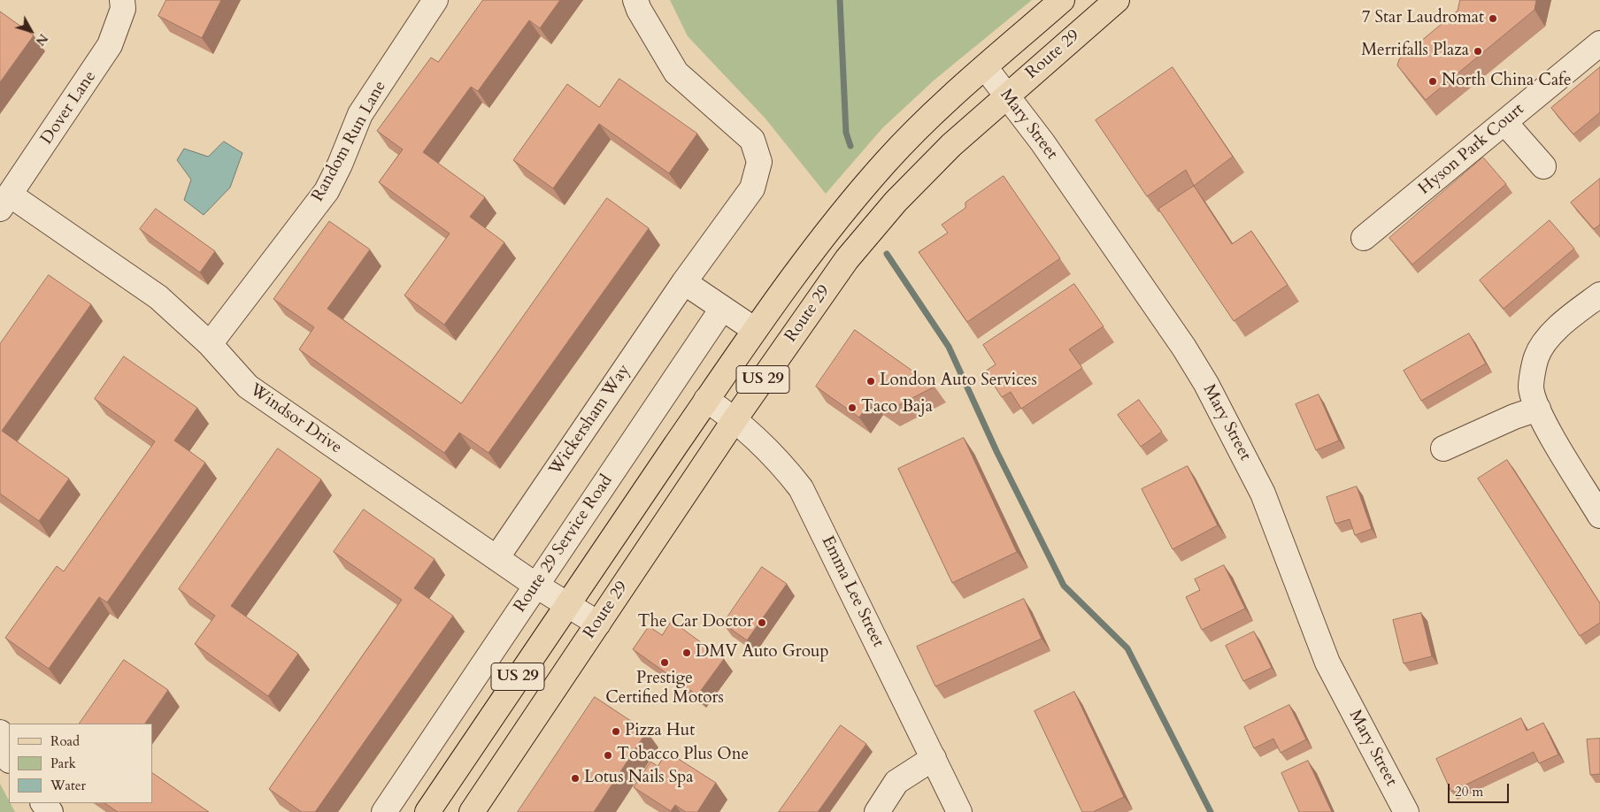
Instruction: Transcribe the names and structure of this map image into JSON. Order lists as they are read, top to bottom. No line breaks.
{"streets":{"main road":["Route 29","US 29"],"street":["Dover Lane","Mary Street","Random Run Lane","Hyson Park Court","Windsor Drive","Wickersham Way","Route 29 Service Road","Emma Lee Street"]},"crossings":[["Route 29","Mary Street"],["Route 29","Windsor Drive"],["Route 29","Emma Lee Street"],["Dover Lane","Windsor Drive"],["Random Run Lane","Windsor Drive"],["Windsor Drive","Wickersham Way"],["Windsor Drive","Route 29 Service Road"]],"places":["7 Star Laudromat","Merrifalls Plaza","North China Cafe","London Auto Services","Taco Baja","The Car Doctor","DMV Auto Group","Prestige Certified Motors","Pizza Hut","Tobacco Plus One","Lotus Nails Spa"],"legend":["Road","Park","Water"],"scale_bar":"20 m","north":"bottom right"}
